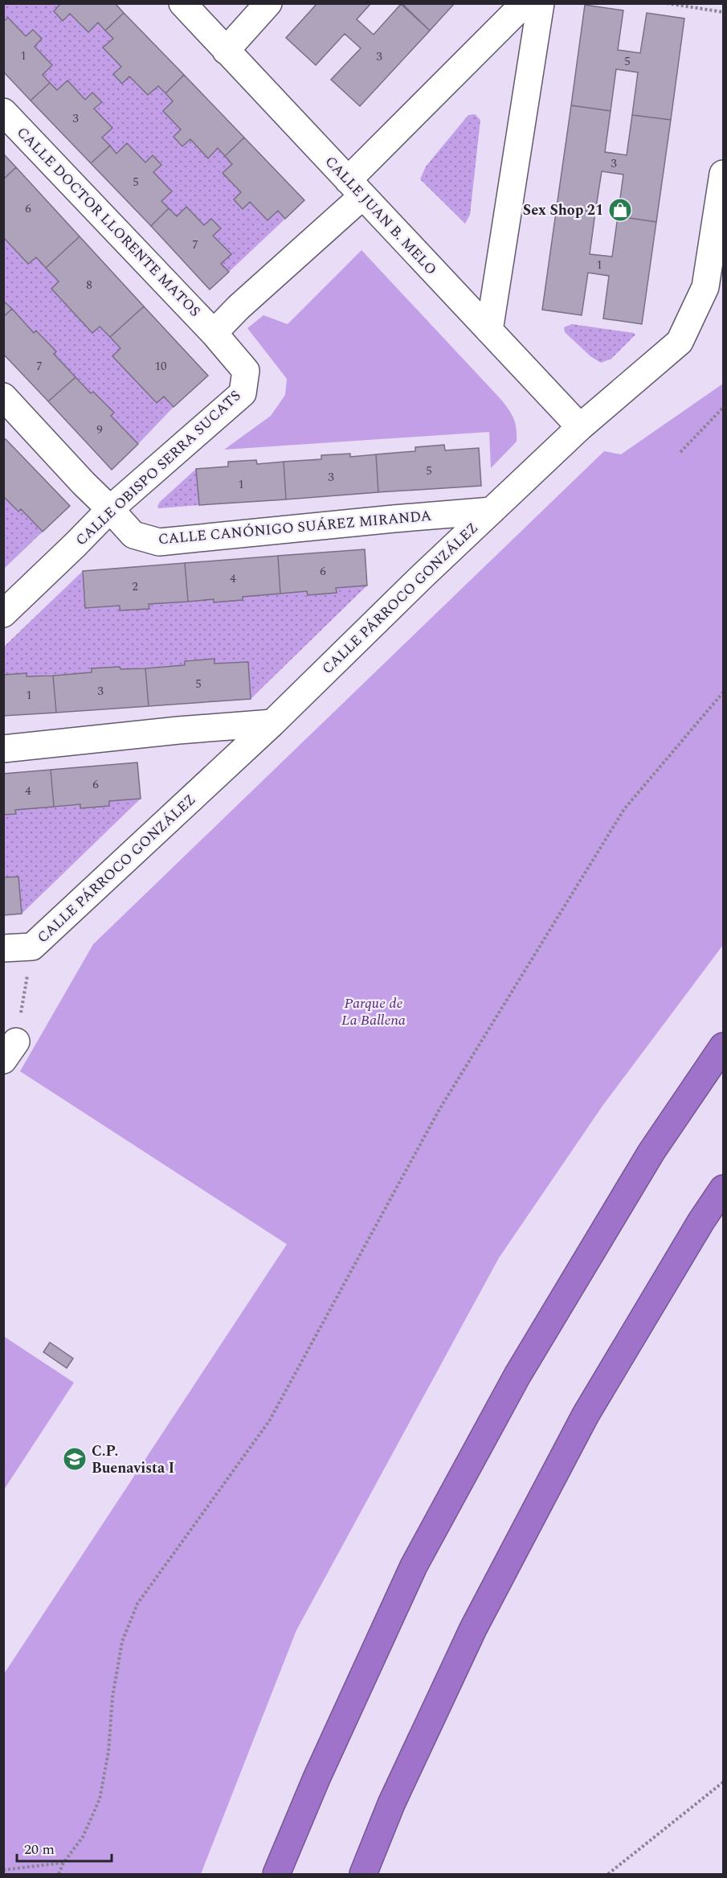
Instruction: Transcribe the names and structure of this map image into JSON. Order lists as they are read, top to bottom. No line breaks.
{"streets":{"street":["CALLE JUAN B. MELO","CALLE DOCTOR LLORENTE MATOS","CALLE OBISPO SERRA SUCATS","CALLE CANÓNIGO SUÁREZ MIRANDA","CALLE PÁRROCO GONZÁLEZ"]},"crossings":[["CALLE JUAN B. MELO","CALLE PÁRROCO GONZÁLEZ"],["CALLE DOCTOR LLORENTE MATOS","CALLE OBISPO SERRA SUCATS"],["CALLE OBISPO SERRA SUCATS","CALLE CANÓNIGO SUÁREZ MIRANDA"],["CALLE CANÓNIGO SUÁREZ MIRANDA","CALLE PÁRROCO GONZÁLEZ"]],"parks":["Parque de La Ballena"],"places":{"shop":["Sex Shop 21"],"school or university":["C.P. Buenavista I"]},"house_numbers":["1","3","5","3","3","5","6","7","1","8","7","10","9","5","3","1","6","4","2","5","3","1","6","4"],"scale_bar":"20 m"}
